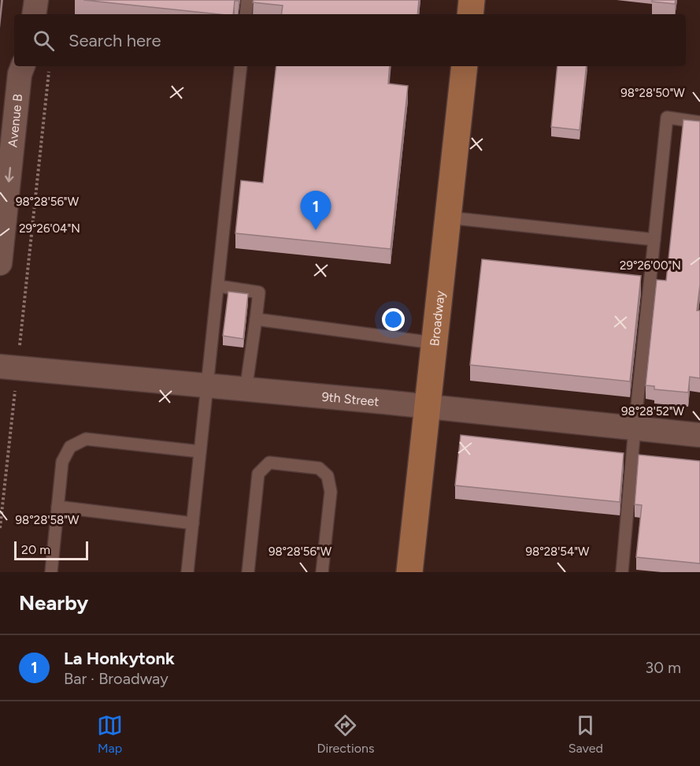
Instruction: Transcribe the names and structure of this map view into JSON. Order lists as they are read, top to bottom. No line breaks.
{"streets":{"main road":["Broadway"],"street":["Avenue B","9th Street"]},"crossings":[["Broadway","9th Street"]],"one_way":["Avenue B"],"scale_bar":"20 m","page":{"search":"Search here","pins":"1","scale":"20 m","heading":"Nearby","list":[{"mark":"1","name":"La Honkytonk","note":"Bar · Broadway","value":"30 m"}],"nav":["Map","Directions","Saved"]},"coordinates":["98°28'50\"W","98°28'56\"W","29°26'04\"N","29°26'00\"N","98°28'52\"W","98°28'58\"W","98°28'54\"W"]}
